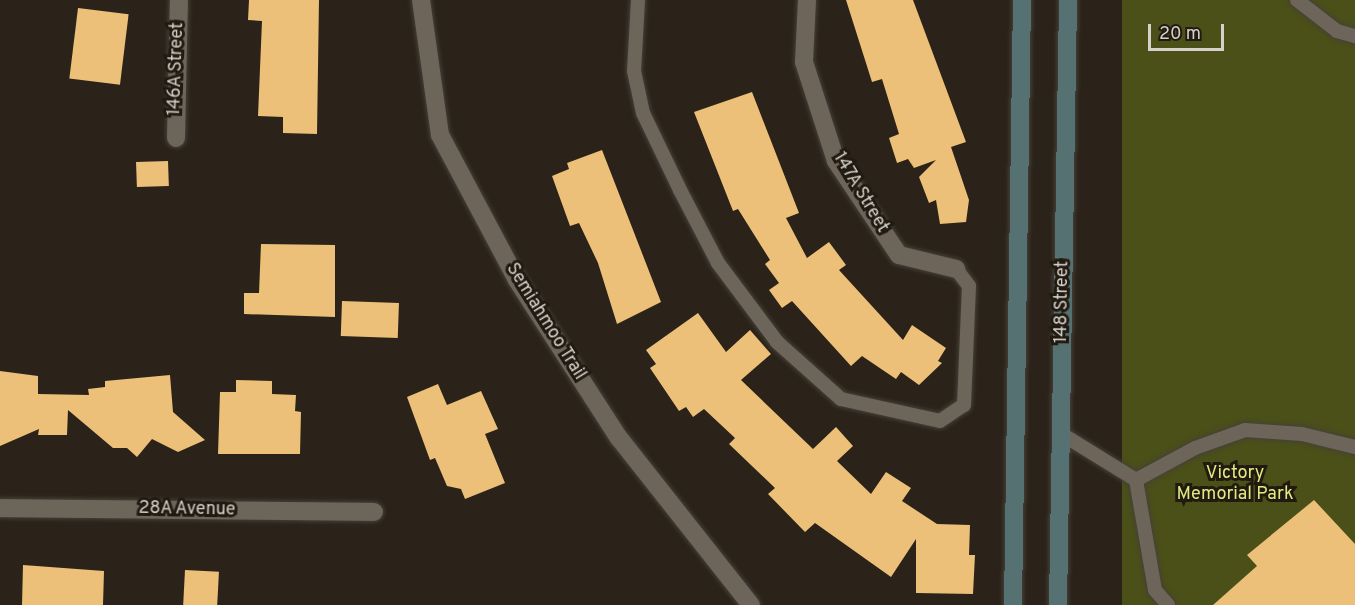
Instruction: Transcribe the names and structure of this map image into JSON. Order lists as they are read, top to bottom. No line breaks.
{"streets":{"main road":["148 Street"],"street":["146A Street","147A Street","Semiahmoo Trail","28A Avenue"]},"parks":["Victory Memorial Park"],"scale_bar":"20 m"}
